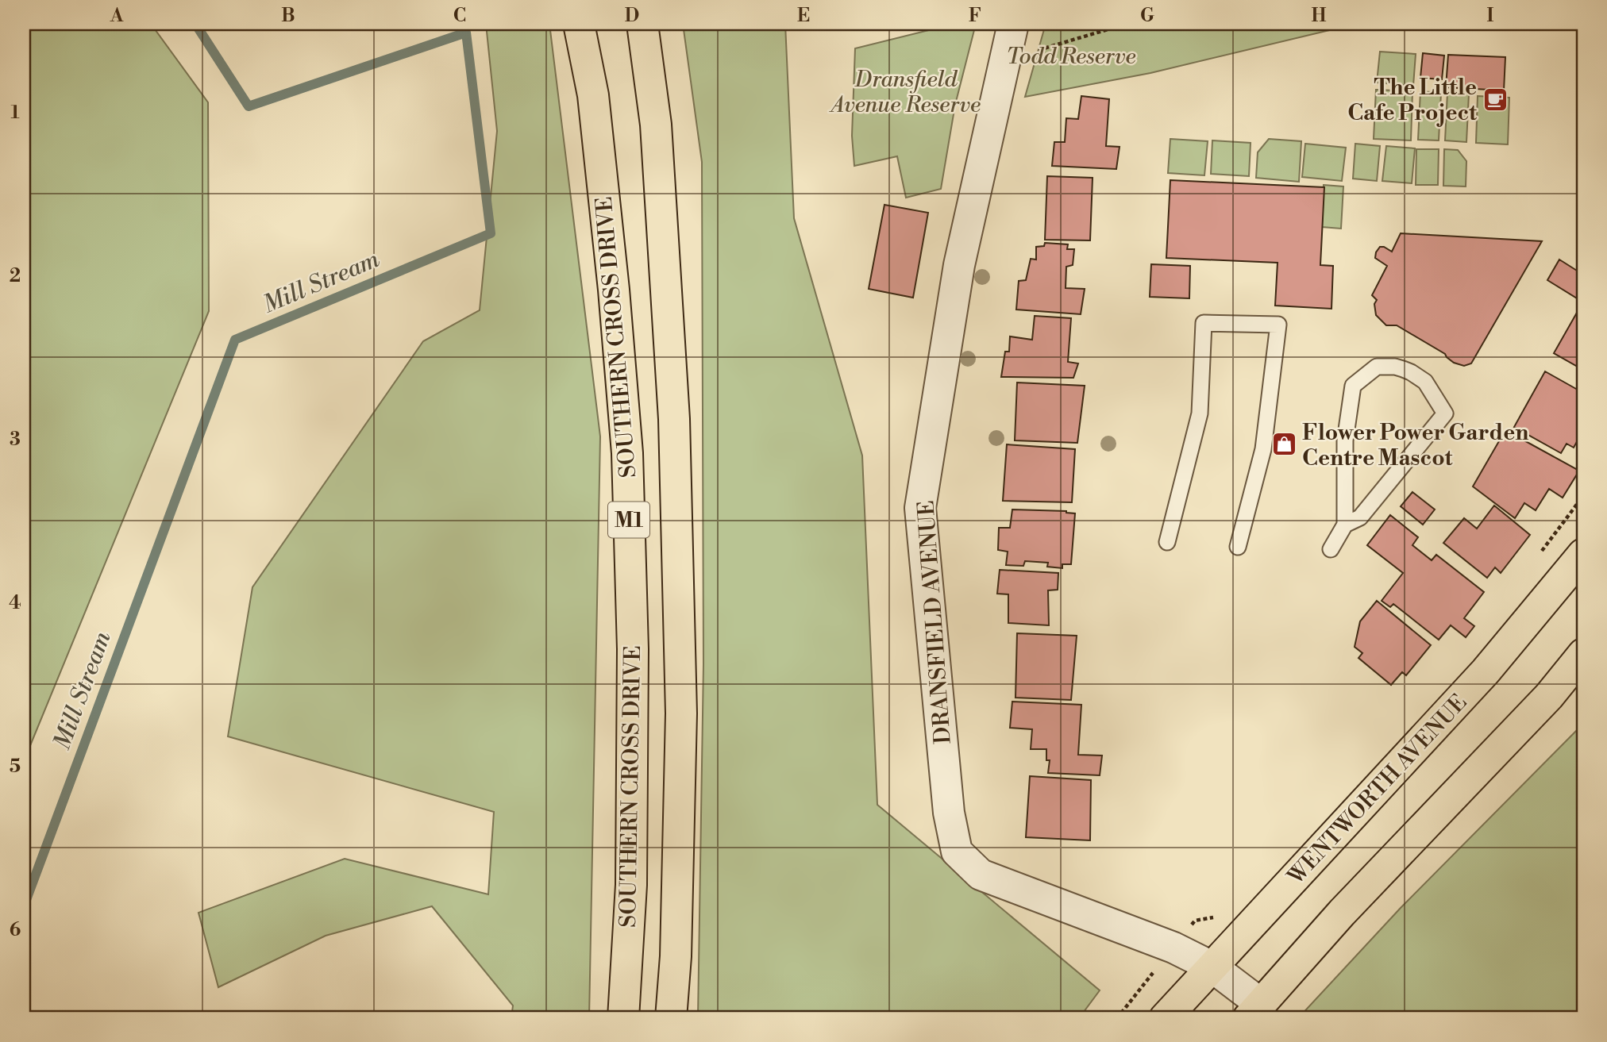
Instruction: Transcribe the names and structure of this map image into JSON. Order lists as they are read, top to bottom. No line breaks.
{"streets":{"main road":["SOUTHERN CROSS DRIVE","M1","WENTWORTH AVENUE"],"street":["DRANSFIELD AVENUE"]},"crossings":[["DRANSFIELD AVENUE","WENTWORTH AVENUE"]],"water":["Mill Stream"],"parks":["Todd Reserve","Dransfield Avenue Reserve"],"places":{"cafe":["The Little Cafe Project"],"shop":["Flower Power Garden Centre Mascot"]},"grid":{"columns":["A","B","C","D","E","F","G","H","I"],"rows":["1","2","3","4","5","6"]}}
